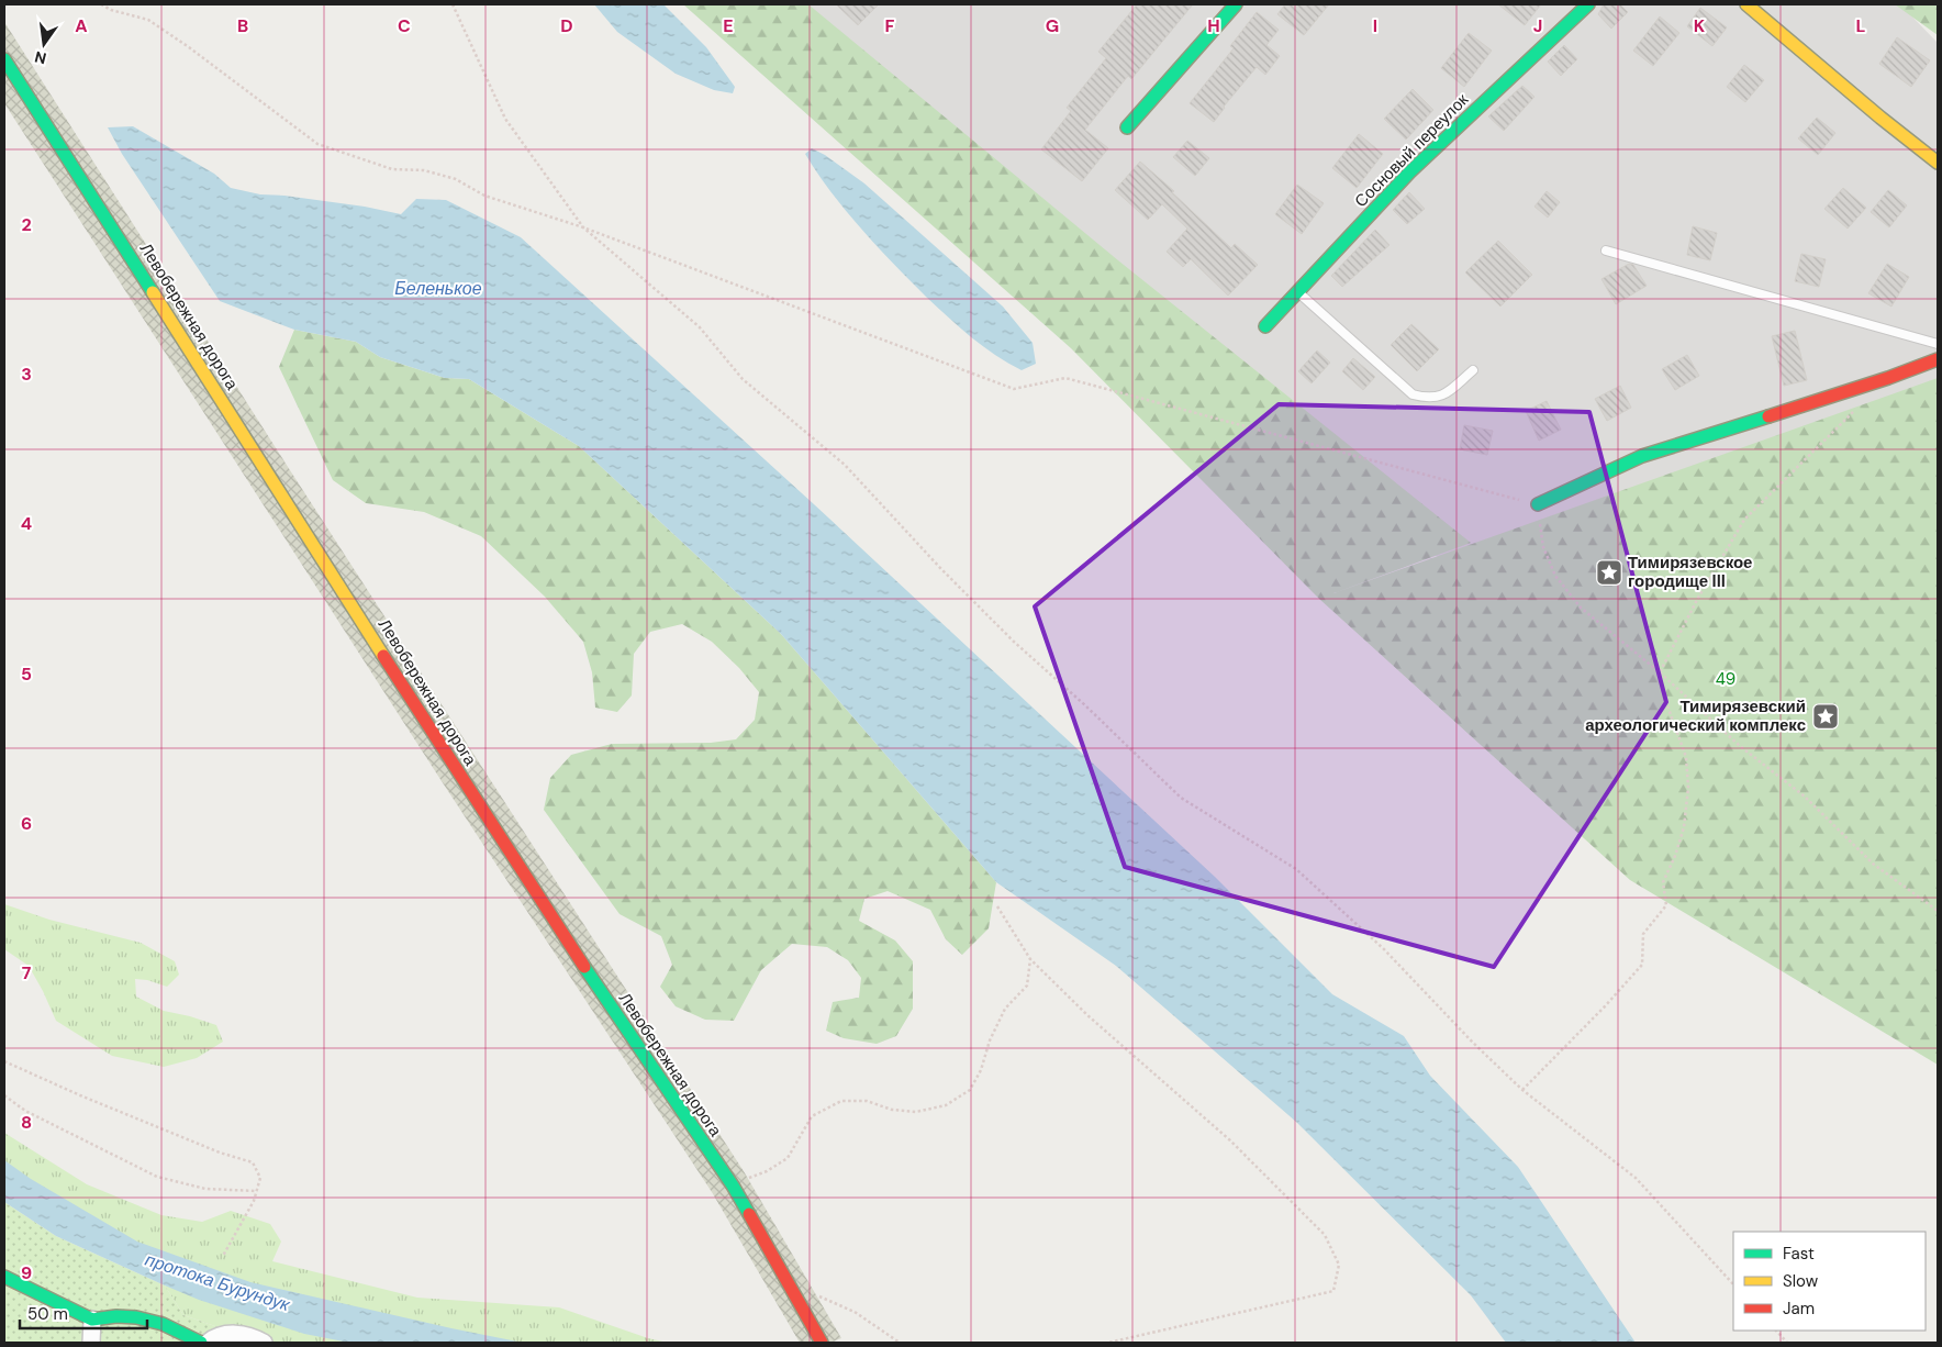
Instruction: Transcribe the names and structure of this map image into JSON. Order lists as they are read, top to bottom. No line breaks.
{"streets":{"street":["Сосновый переулок","Левобережная дорога"]},"water":["Беленькое","протока Бурундук"],"parks":["49"],"places":{"place":["Тимирязевское городище III","Тимирязевский археологический комплекс"]},"legend":["Fast","Slow","Jam"],"scale_bar":"50 m","north":"bottom","grid":{"columns":["A","B","C","D","E","F","G","H","I","J","K","L"],"rows":["2","3","4","5","6","7","8","9"]}}
